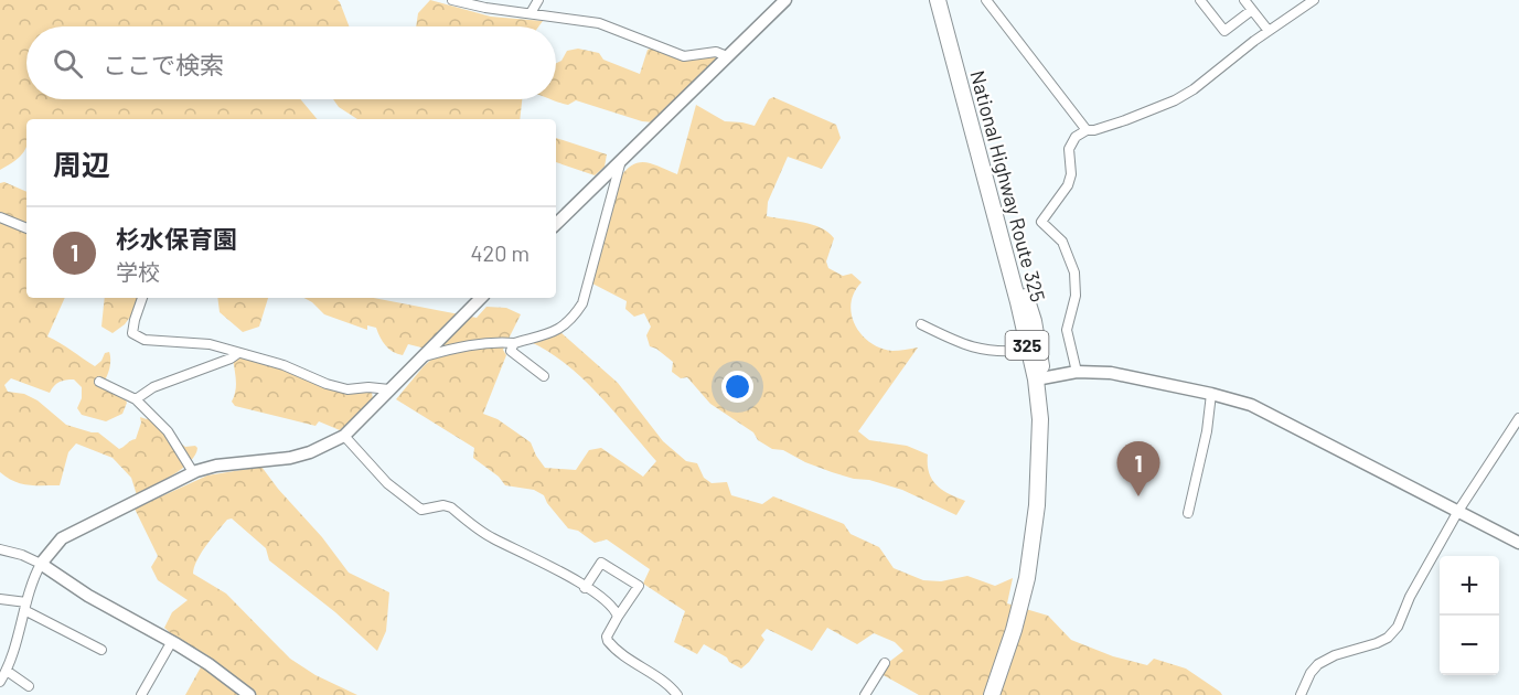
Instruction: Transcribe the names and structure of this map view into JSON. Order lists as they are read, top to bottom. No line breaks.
{"streets":{"highway":["National Highway Route 325","325"]},"page":{"search":"ここで検索","heading":"周辺","list":[{"mark":"1","name":"杉水保育園","note":"学校","value":"420 m"}],"pins":"1","map_buttons":["+","−"]}}
